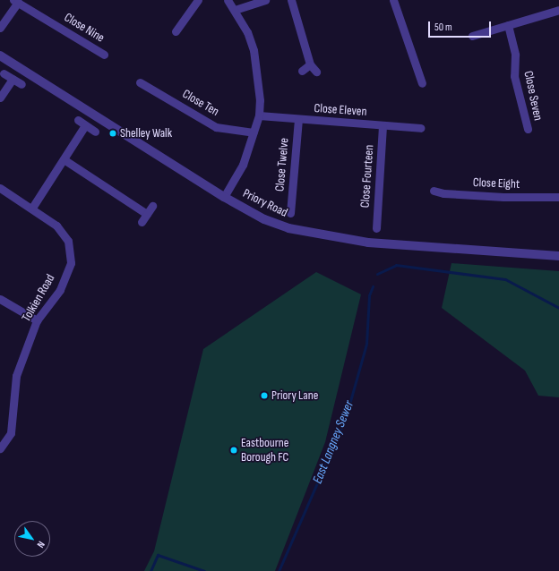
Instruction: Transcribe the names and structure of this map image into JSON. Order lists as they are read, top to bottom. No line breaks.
{"streets":{"street":["Close Nine","Close Seven","Close Ten","Close Eleven","Close Twelve","Close Fourteen","Close Eight","Priory Road","Tolkien Road"]},"crossings":[["Close Eleven","Close Twelve"],["Close Eleven","Close Fourteen"]],"water":["East Langney Sewer"],"places":["Shelley Walk","Priory Lane","Eastbourne Borough FC"],"scale_bar":"50 m","north":"bottom right"}
